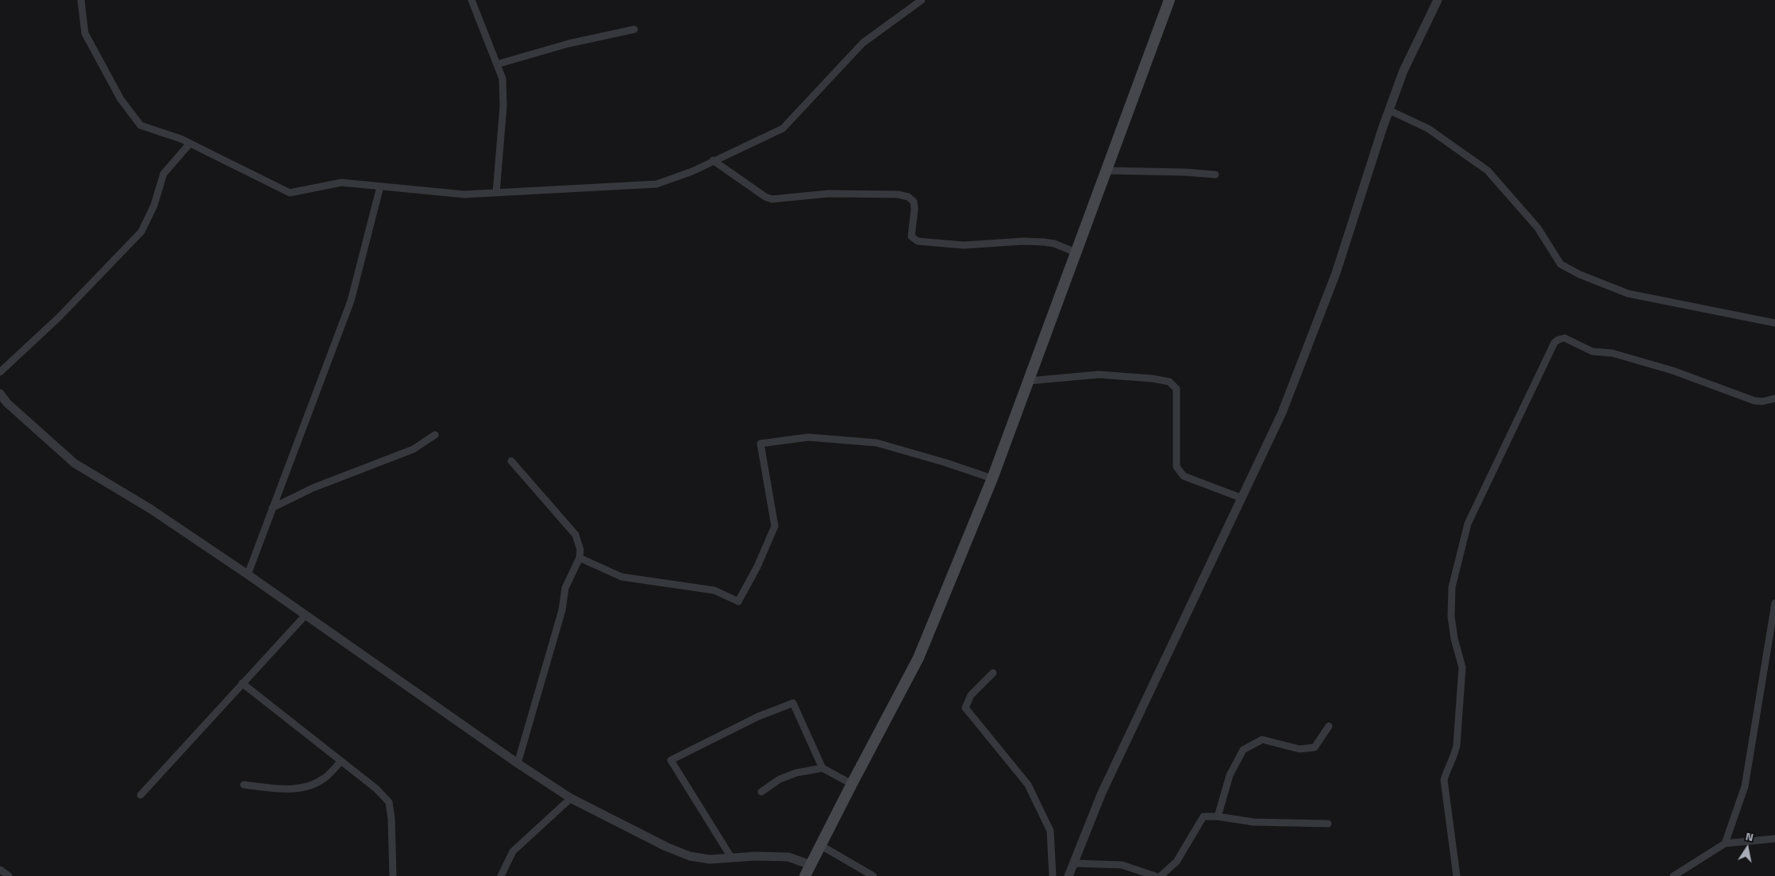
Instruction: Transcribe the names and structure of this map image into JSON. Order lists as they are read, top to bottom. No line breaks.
{"north":"top"}
